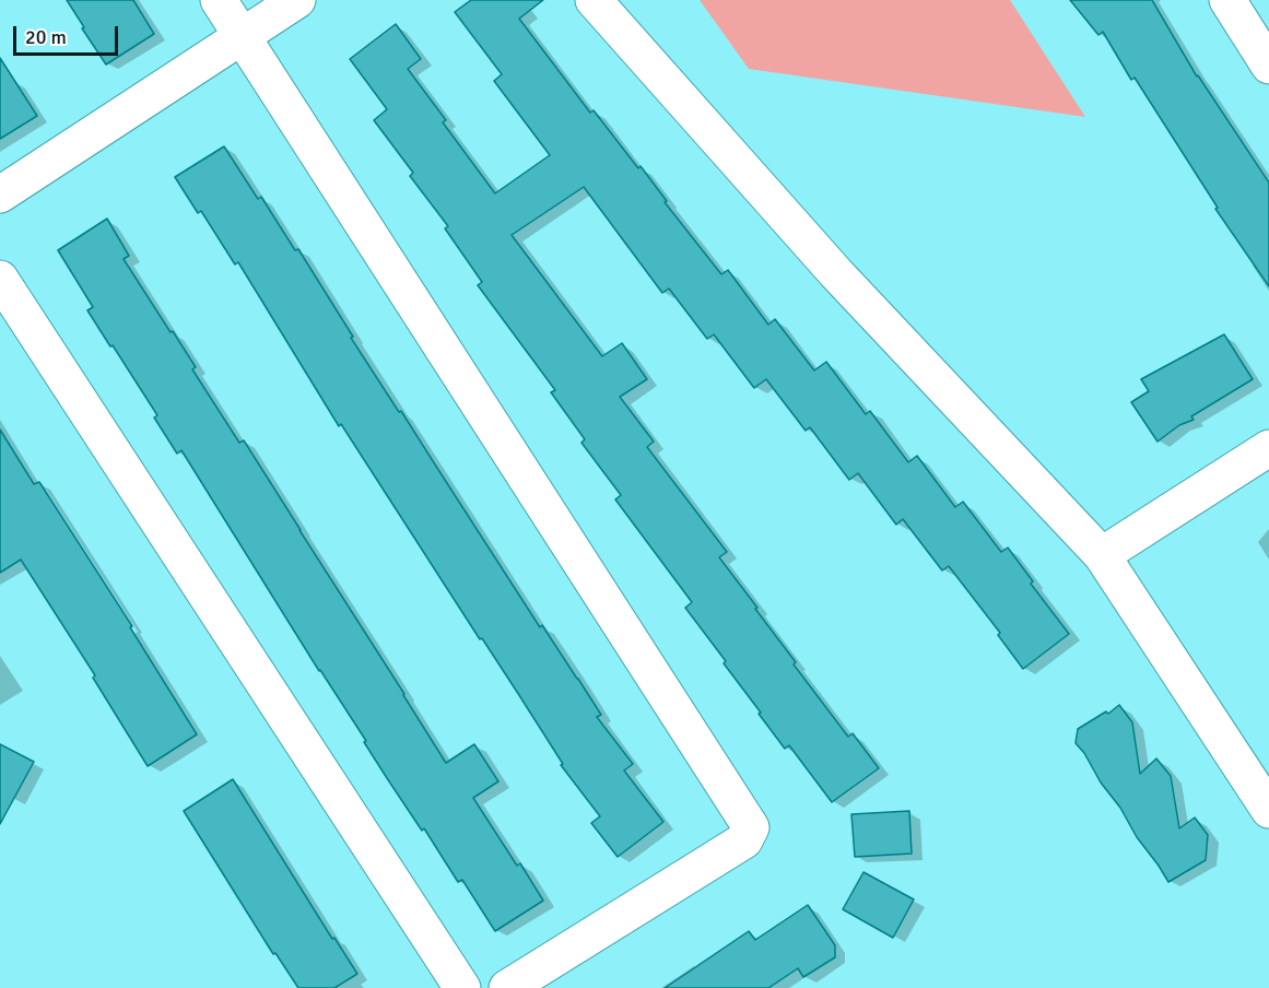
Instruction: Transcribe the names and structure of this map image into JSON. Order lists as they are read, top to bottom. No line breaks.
{"scale_bar":"20 m"}
